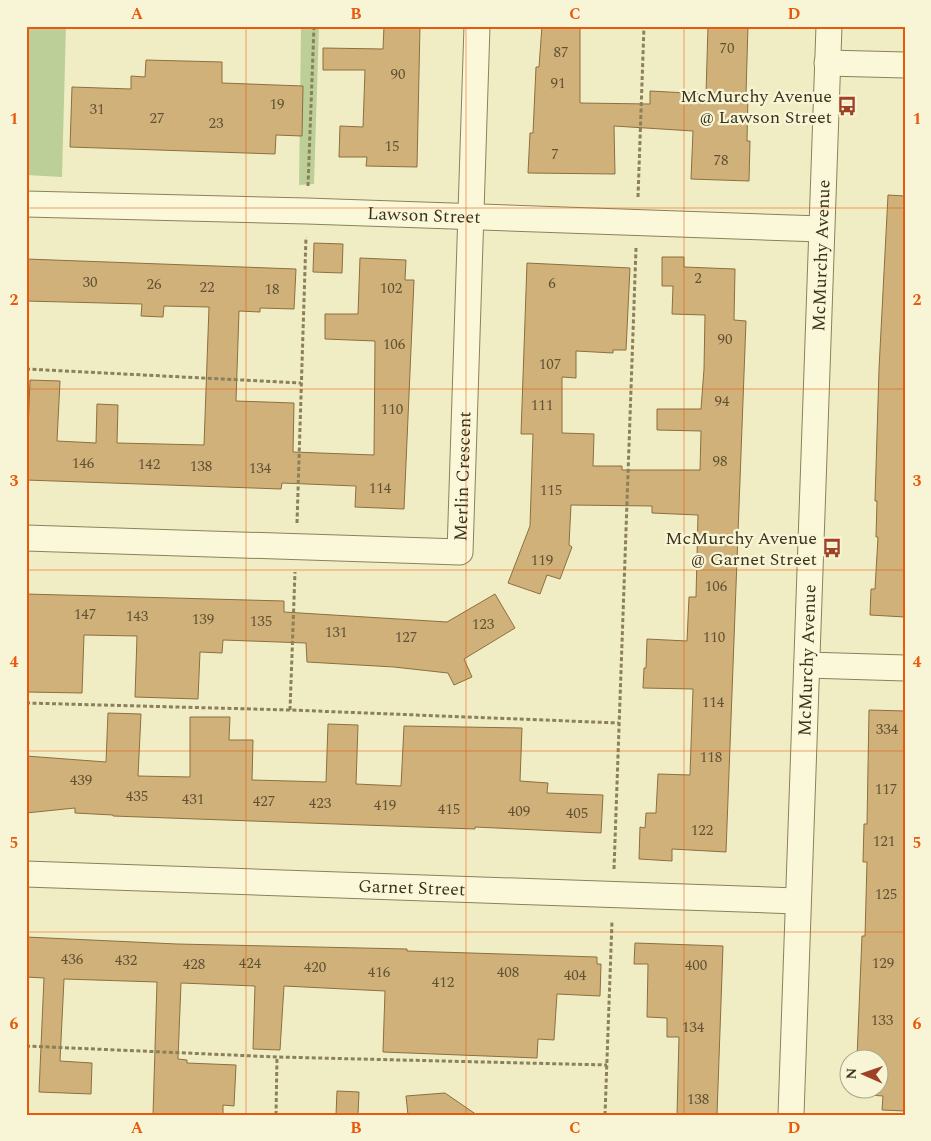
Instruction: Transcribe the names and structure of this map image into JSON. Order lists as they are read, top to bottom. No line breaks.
{"streets":{"street":["Lawson Street","McMurchy Avenue","Merlin Crescent","Garnet Street"]},"crossings":[["Lawson Street","McMurchy Avenue"],["Lawson Street","Merlin Crescent"],["McMurchy Avenue","Garnet Street"]],"places":{"bus stop":["McMurchy Avenue @ Lawson Street","McMurchy Avenue @ Garnet Street"]},"house_numbers":["70","87","90","91","19","31","27","23","15","7","78","2","30","6","26","22","102","18","90","106","107","94","111","110","98","146","142","138","134","114","115","119","106","147","143","139","135","123","131","127","110","114","334","118","439","117","435","431","427","423","419","415","409","405","122","121","125","436","432","424","129","428","400","420","416","408","404","412","133","134","138"],"north":"left","grid":{"columns":["A","B","C","D"],"rows":["1","2","3","4","5","6"]}}
